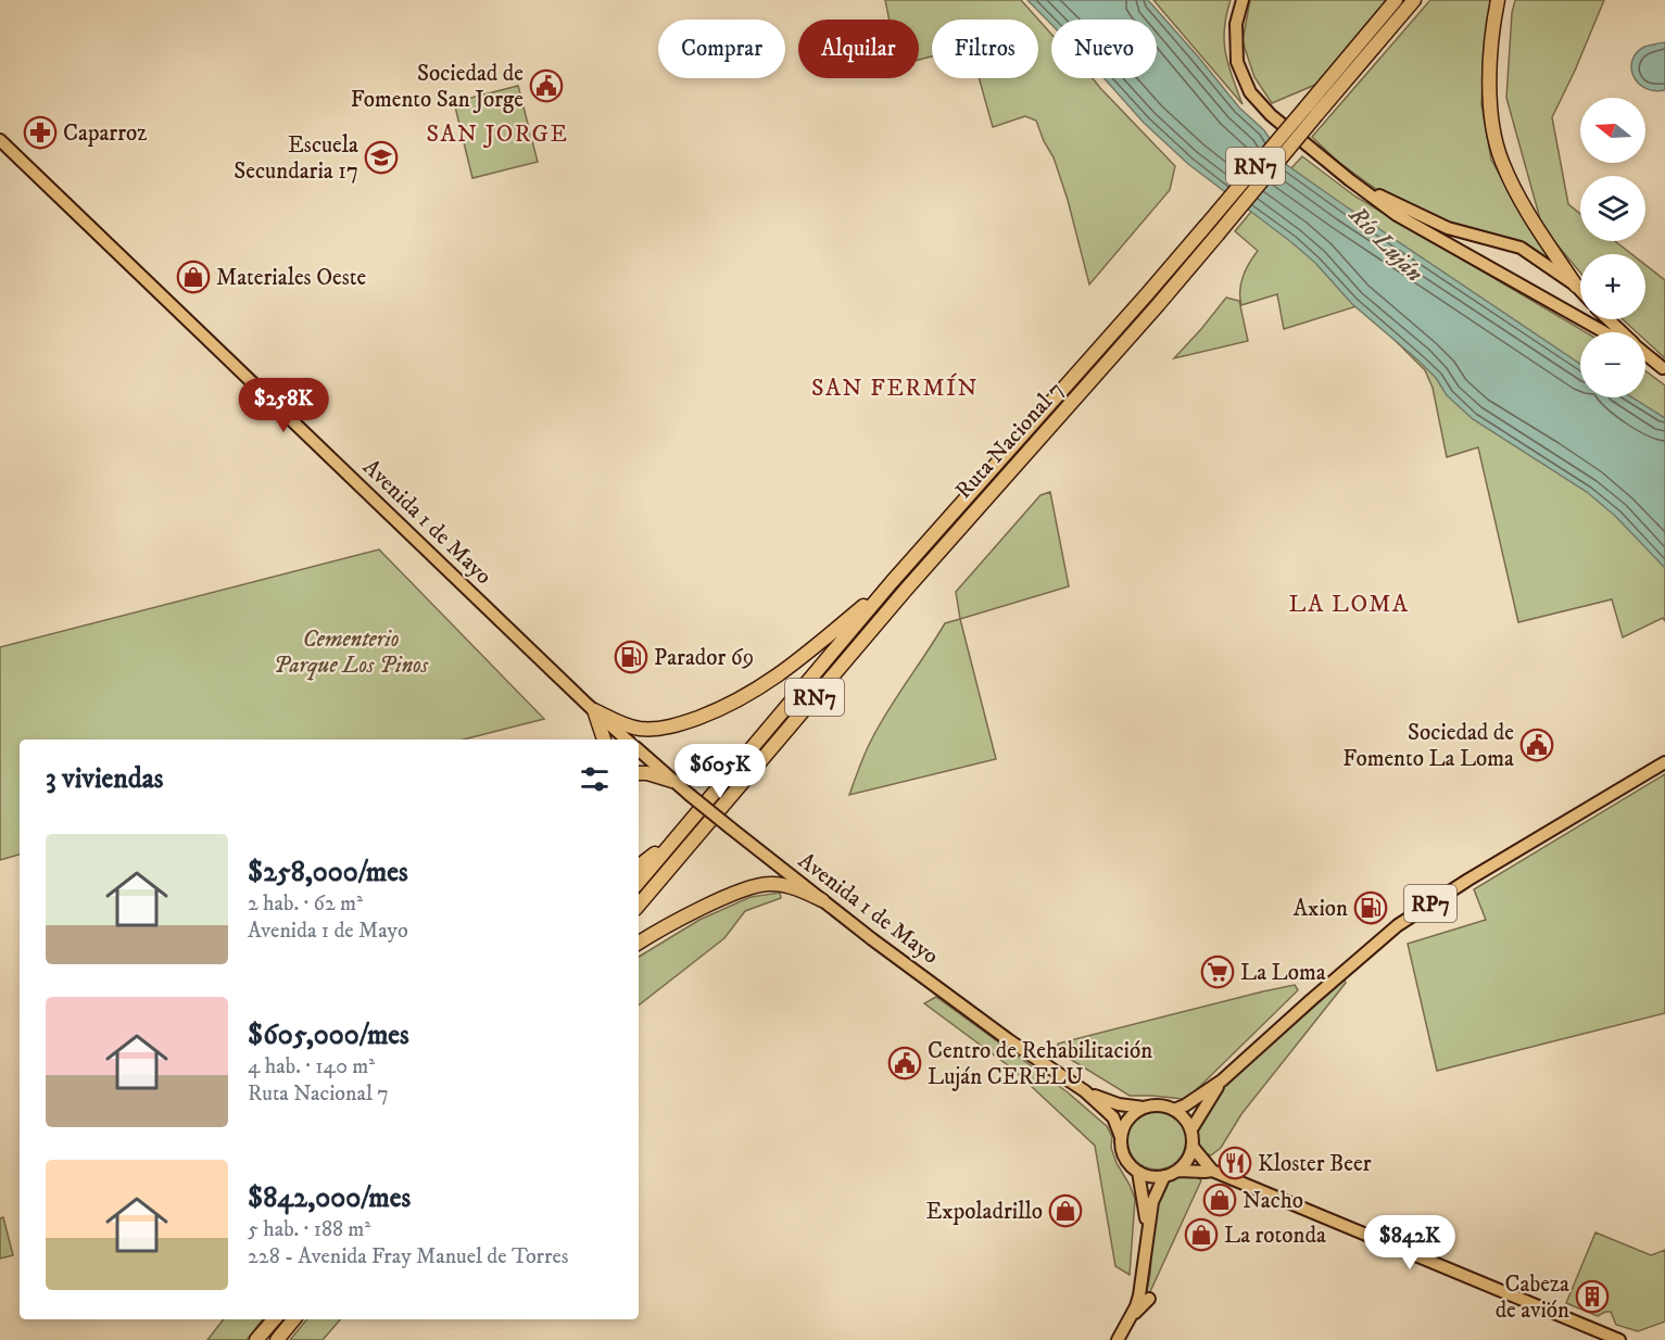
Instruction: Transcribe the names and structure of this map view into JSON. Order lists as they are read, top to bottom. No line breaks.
{"streets":{"highway":["RN7","Ruta Nacional 7"],"main road":["Avenida 1 de Mayo","RP7"]},"crossings":[["Avenida 1 de Mayo","RP7"]],"districts":["SAN JORGE","SAN FERMÍN","LA LOMA"],"water":["Río Luján"],"parks":["Cementerio Parque Los Pinos"],"places":{"public building":["Sociedad de Fomento San Jorge","Sociedad de Fomento La Loma","Centro de Rehabilitación Luján CERELU"],"pharmacy":["Caparroz"],"school or university":["Escuela Secundaria 17"],"shop":["Materiales Oeste","Nacho","Expoladrillo","La rotonda"],"fuel station":["Parador 69","Axion"],"supermarket":["La Loma"],"restaurant":["Kloster Beer"],"building":["Cabeza de avión"]},"north":"left","page":{"chip":["Comprar","Alquilar","Filtros","Nuevo"],"map_buttons":["+","−"],"price":["$258K","$605K","$842K"],"heading":"3 viviendas","list":[{"name":"$258,000/mes","note":"2 hab. · 62 m² · Avenida 1 de Mayo"},{"name":"$605,000/mes","note":"4 hab. · 140 m² · Ruta Nacional 7"},{"name":"$842,000/mes","note":"5 hab. · 188 m² · 228 - Avenida Fray Manuel de Torres"}]}}
